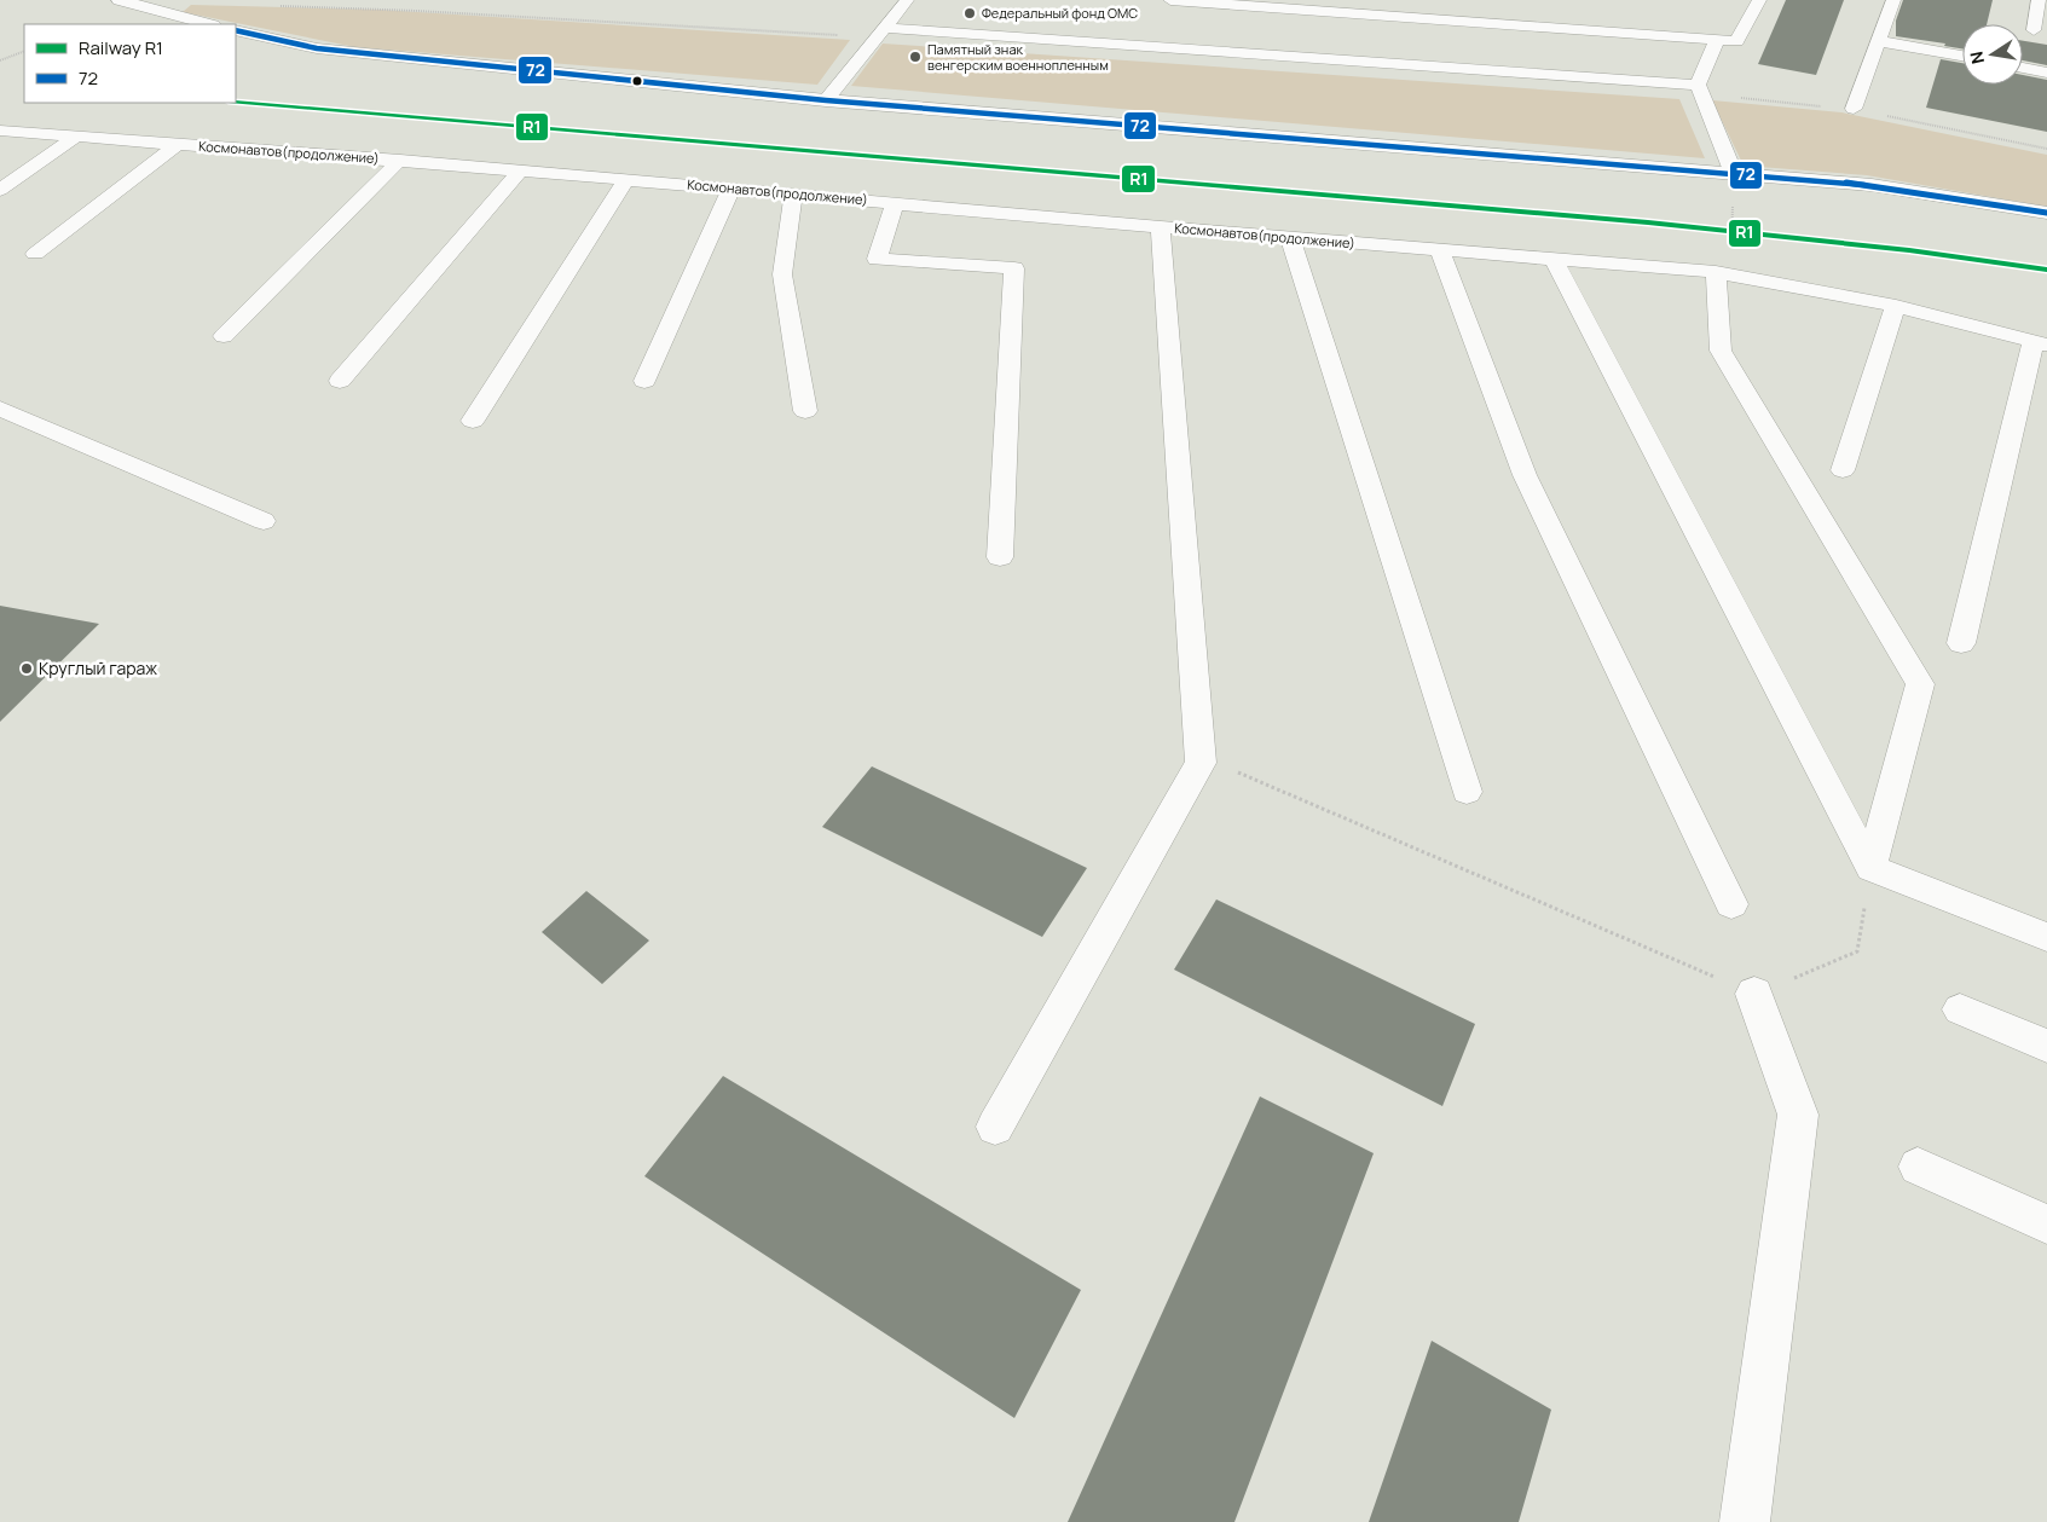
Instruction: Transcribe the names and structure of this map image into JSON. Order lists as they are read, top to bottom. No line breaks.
{"streets":{"lane":["Космонавтов(продолжение)"]},"places":["Федеральный фонд ОМС","Памятный знак венгерским военнопленным","Круглый гараж"],"lines":["transit line 72","rail line R1"],"legend":["Railway R1","72"],"north":"left"}
